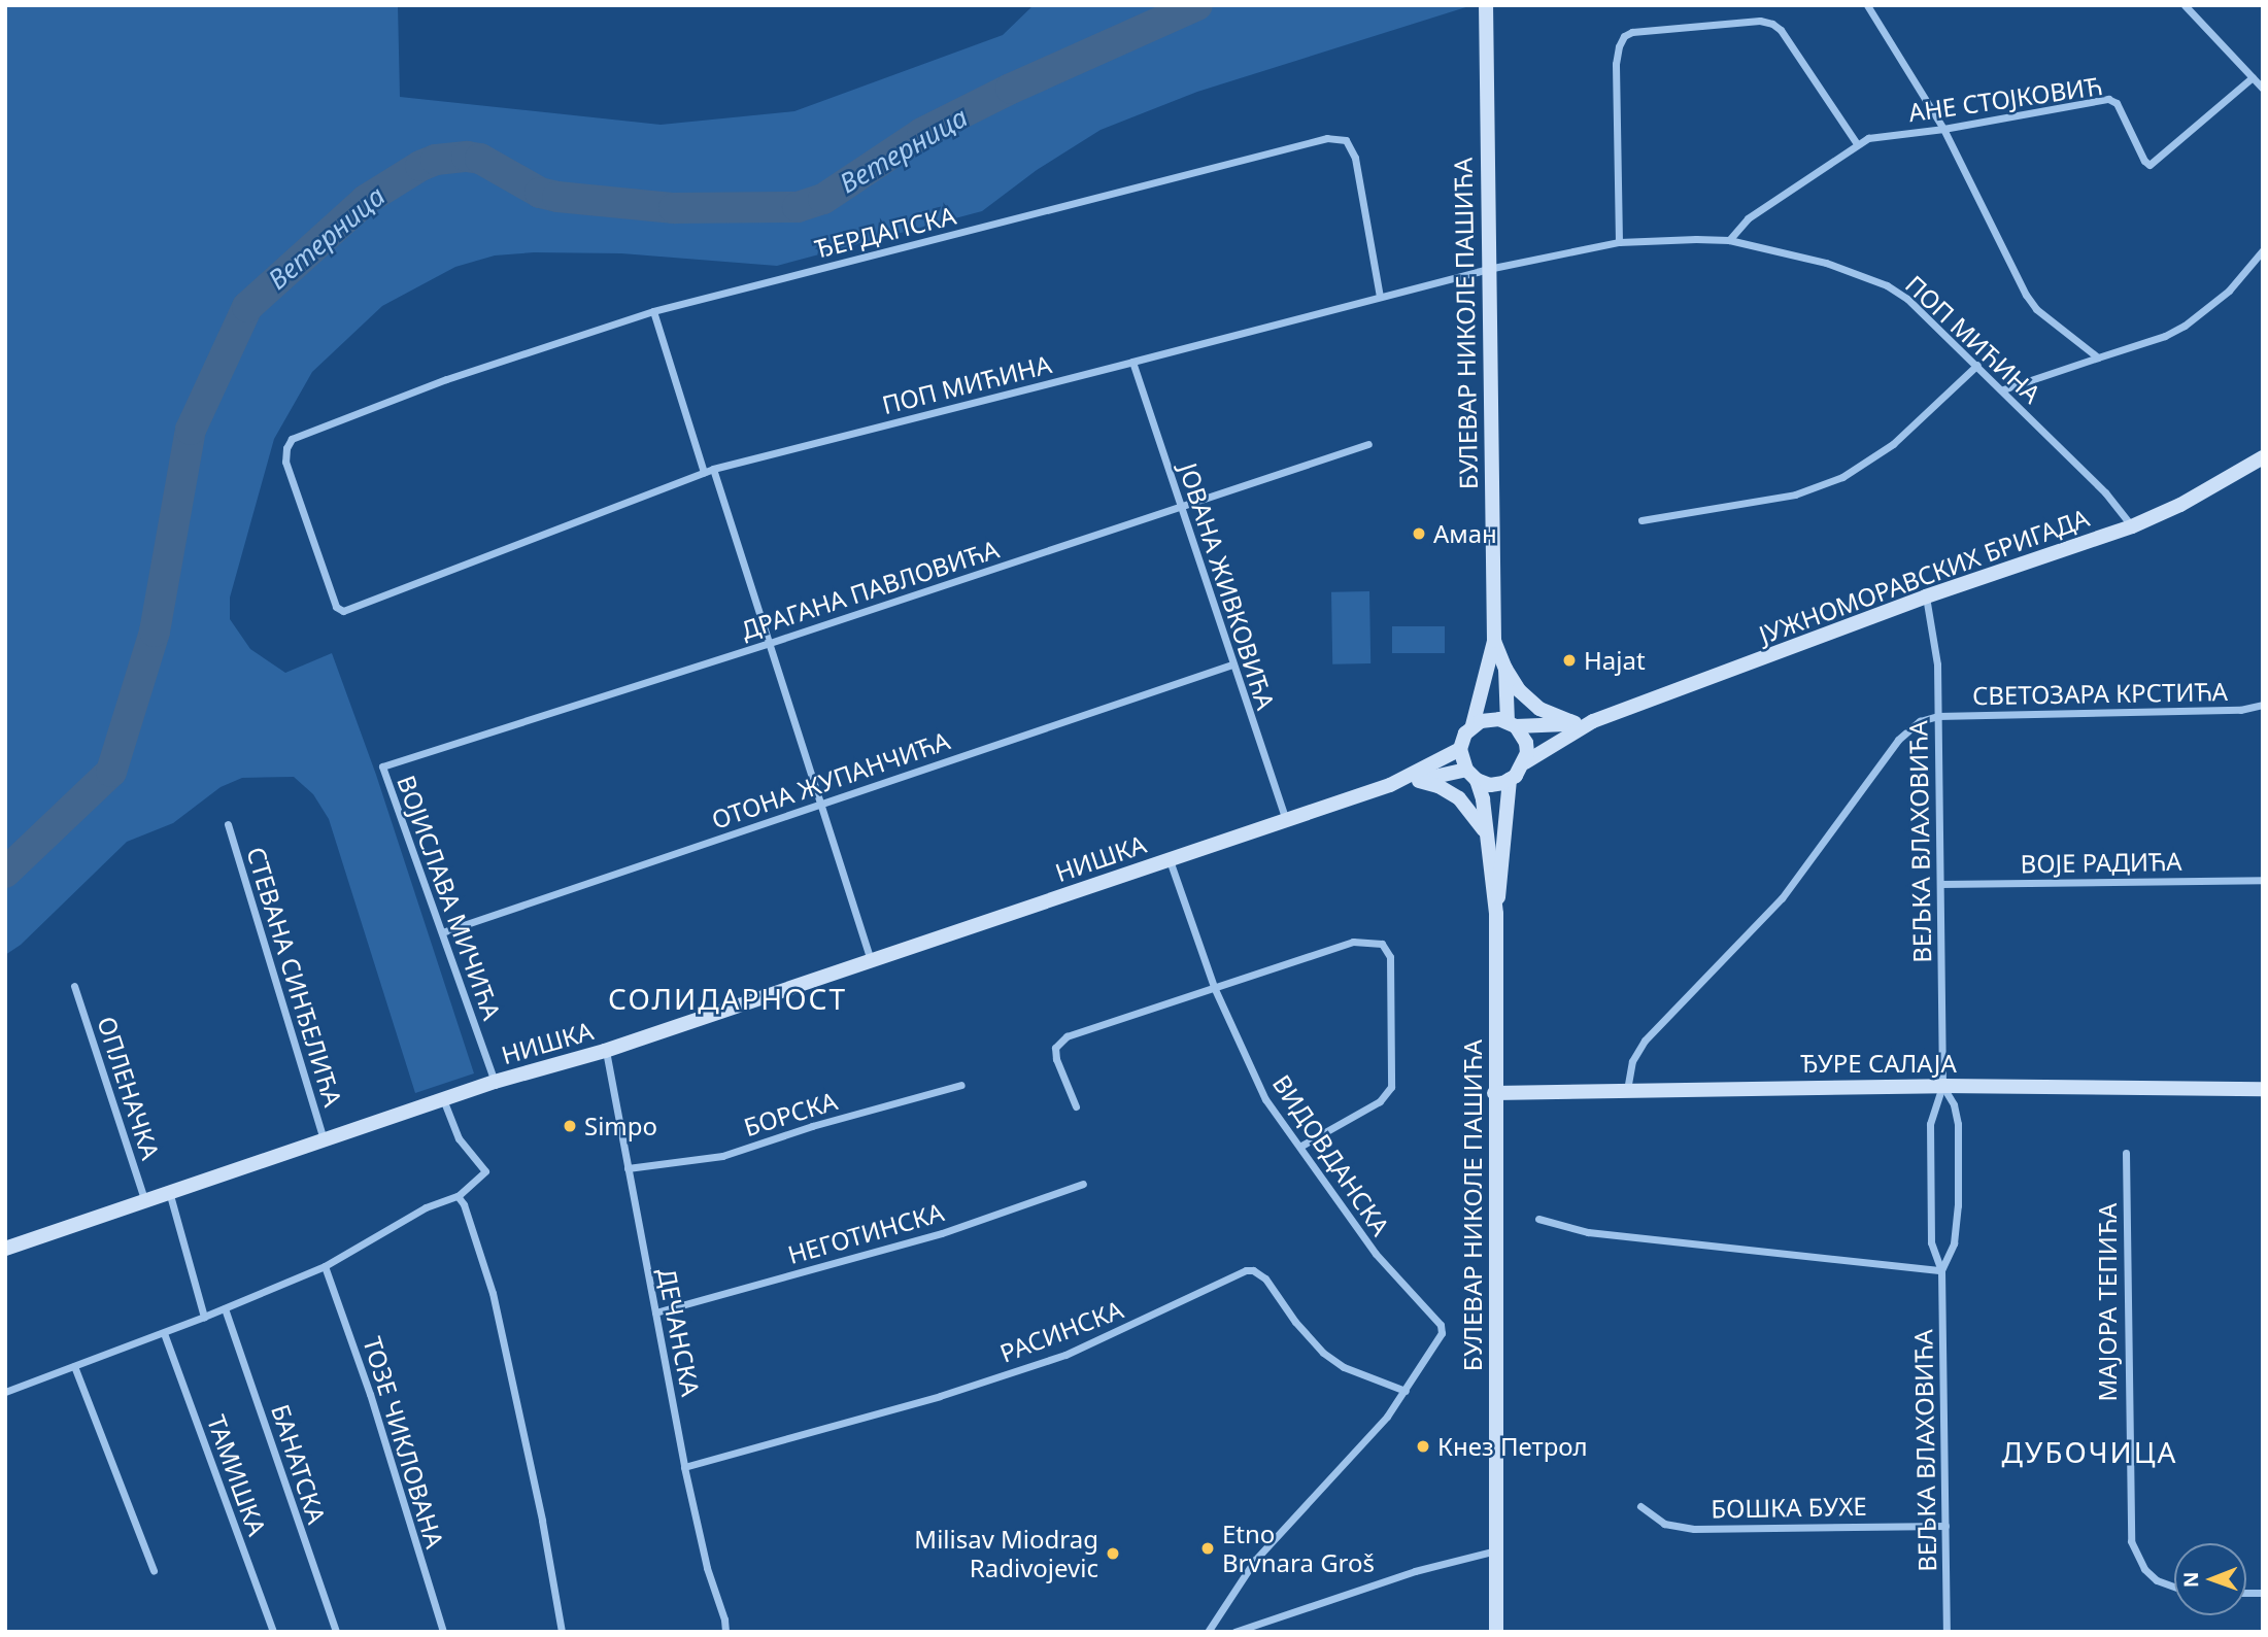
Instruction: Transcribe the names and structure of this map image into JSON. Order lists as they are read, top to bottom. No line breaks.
{"streets":{"main road":["БУЛЕВАР НИКОЛЕ ПАШИЋА","ЈУЖНОМОРАВСКИХ БРИГАДА","НИШКА","ЂУРЕ САЛАЈА"],"street":["АНЕ СТОЈКОВИЋ","ЂЕРДАПСКА","ПОП МИЋИНА","ЈОВАНА ЖИВКОВИЋА","ДРАГАНА ПАВЛОВИЋА","СВЕТОЗАРА КРСТИЋА","ОТОНА ЖУПАНЧИЋА","ВЕЉКА ВЛАХОВИЋА","ВОЈЕ РАДИЋА","ВОЈИСЛАВА МИЧИЋА","СТЕВАНА СИНЂЕЛИЋА","ОПЛЕНАЧКА","БОРСКА","ВИДОВДАНСКА","НЕГОТИНСКА","МАЈОРА ТЕПИЋА","РАСИНСКА","ДЕЧАНСКА","ТОЗЕ ЧИКЛОВАНА","БАНАТСКА","ТАМИШКА","БОШКА БУХЕ"]},"crossings":[["АНЕ СТОЈКОВИЋ","ПОП МИЋИНА"],["ЂЕРДАПСКА","ПОП МИЋИНА"],["БУЛЕВАР НИКОЛЕ ПАШИЋА","ПОП МИЋИНА"],["БУЛЕВАР НИКОЛЕ ПАШИЋА","ЈУЖНОМОРАВСКИХ БРИГАДА"],["БУЛЕВАР НИКОЛЕ ПАШИЋА","ЂУРЕ САЛАЈА"],["ПОП МИЋИНА","ЈУЖНОМОРАВСКИХ БРИГАДА"],["ПОП МИЋИНА","ЈОВАНА ЖИВКОВИЋА"],["ЈУЖНОМОРАВСКИХ БРИГАДА","ВЕЉКА ВЛАХОВИЋА"],["ЈОВАНА ЖИВКОВИЋА","ДРАГАНА ПАВЛОВИЋА"],["ЈОВАНА ЖИВКОВИЋА","ОТОНА ЖУПАНЧИЋА"],["ЈОВАНА ЖИВКОВИЋА","НИШКА"],["ДРАГАНА ПАВЛОВИЋА","ВОЈИСЛАВА МИЧИЋА"],["СВЕТОЗАРА КРСТИЋА","ВЕЉКА ВЛАХОВИЋА"],["ОТОНА ЖУПАНЧИЋА","ВОЈИСЛАВА МИЧИЋА"],["ВЕЉКА ВЛАХОВИЋА","ВОЈЕ РАДИЋА"],["ВЕЉКА ВЛАХОВИЋА","ЂУРЕ САЛАЈА"],["ВЕЉКА ВЛАХОВИЋА","БОШКА БУХЕ"],["НИШКА","ВОЈИСЛАВА МИЧИЋА"],["НИШКА","СТЕВАНА СИНЂЕЛИЋА"],["НИШКА","ОПЛЕНАЧКА"],["НИШКА","ВИДОВДАНСКА"],["НИШКА","ДЕЧАНСКА"],["БОРСКА","ДЕЧАНСКА"],["ВИДОВДАНСКА","РАСИНСКА"],["НЕГОТИНСКА","ДЕЧАНСКА"],["РАСИНСКА","ДЕЧАНСКА"]],"districts":["СОЛИДАРНОСТ","ДУБОЧИЦА"],"water":["Ветерница"],"places":["Аман","Hajat","Simpo","Кнез Петрол","Etno Brvnara Groš","Milisav Miodrag Radivojevic"],"north":"left"}
